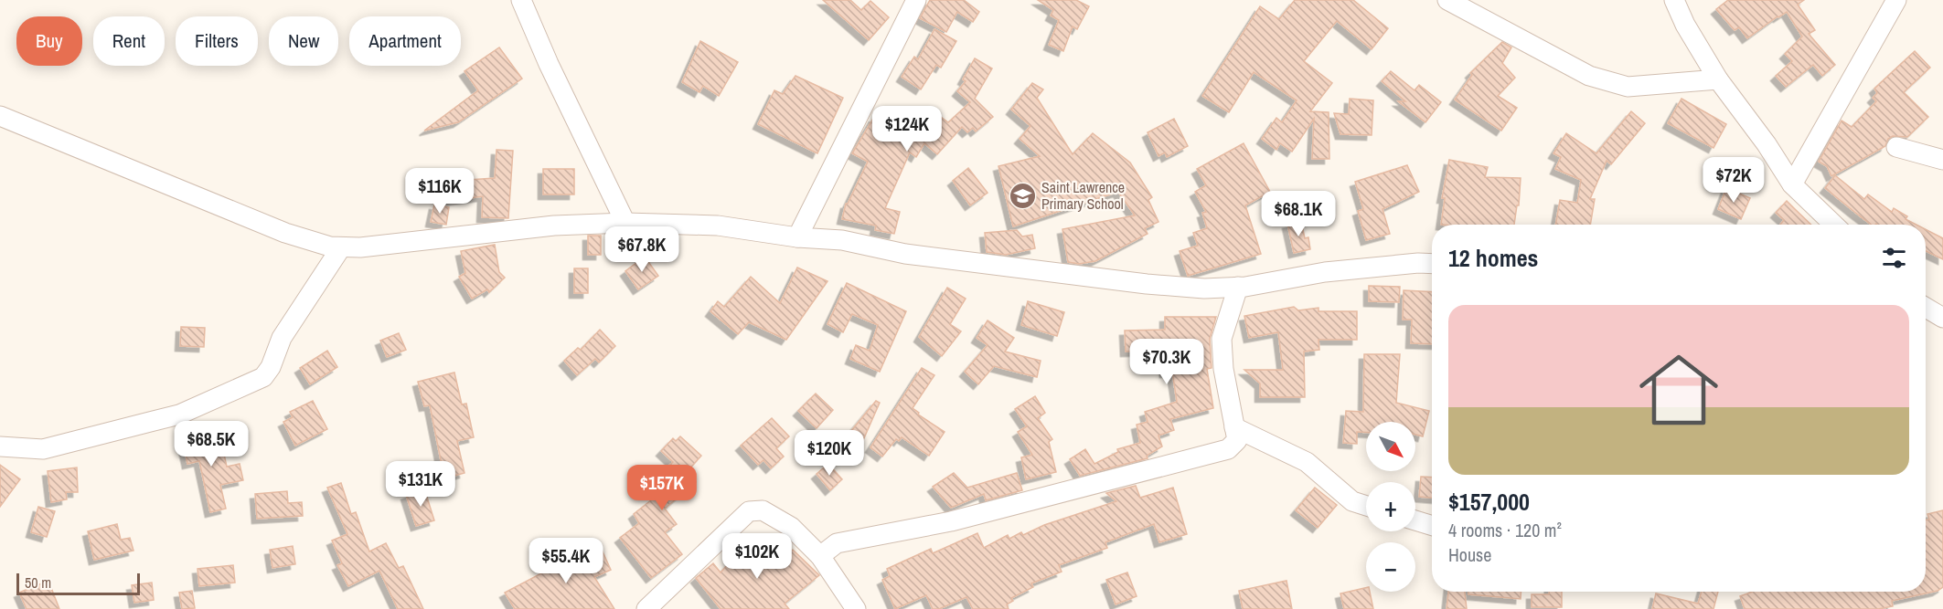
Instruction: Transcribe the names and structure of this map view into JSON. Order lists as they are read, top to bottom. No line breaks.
{"places":{"school or university":["Saint Lawrence Primary School"]},"scale_bar":"50 m","north":"bottom right","page":{"chip":["Buy","Rent","Filters","New","Apartment"],"price":["$124K","$72K","$116K","$68.1K","$67.8K","$70.3K","$68.5K","$120K","$131K","$157K","$102K","$55.4K"],"heading":"12 homes","list":[{"name":"$157,000","note":"4 rooms · 120 m² · House"}],"map_buttons":["+","−"],"scale":"50 m"}}
